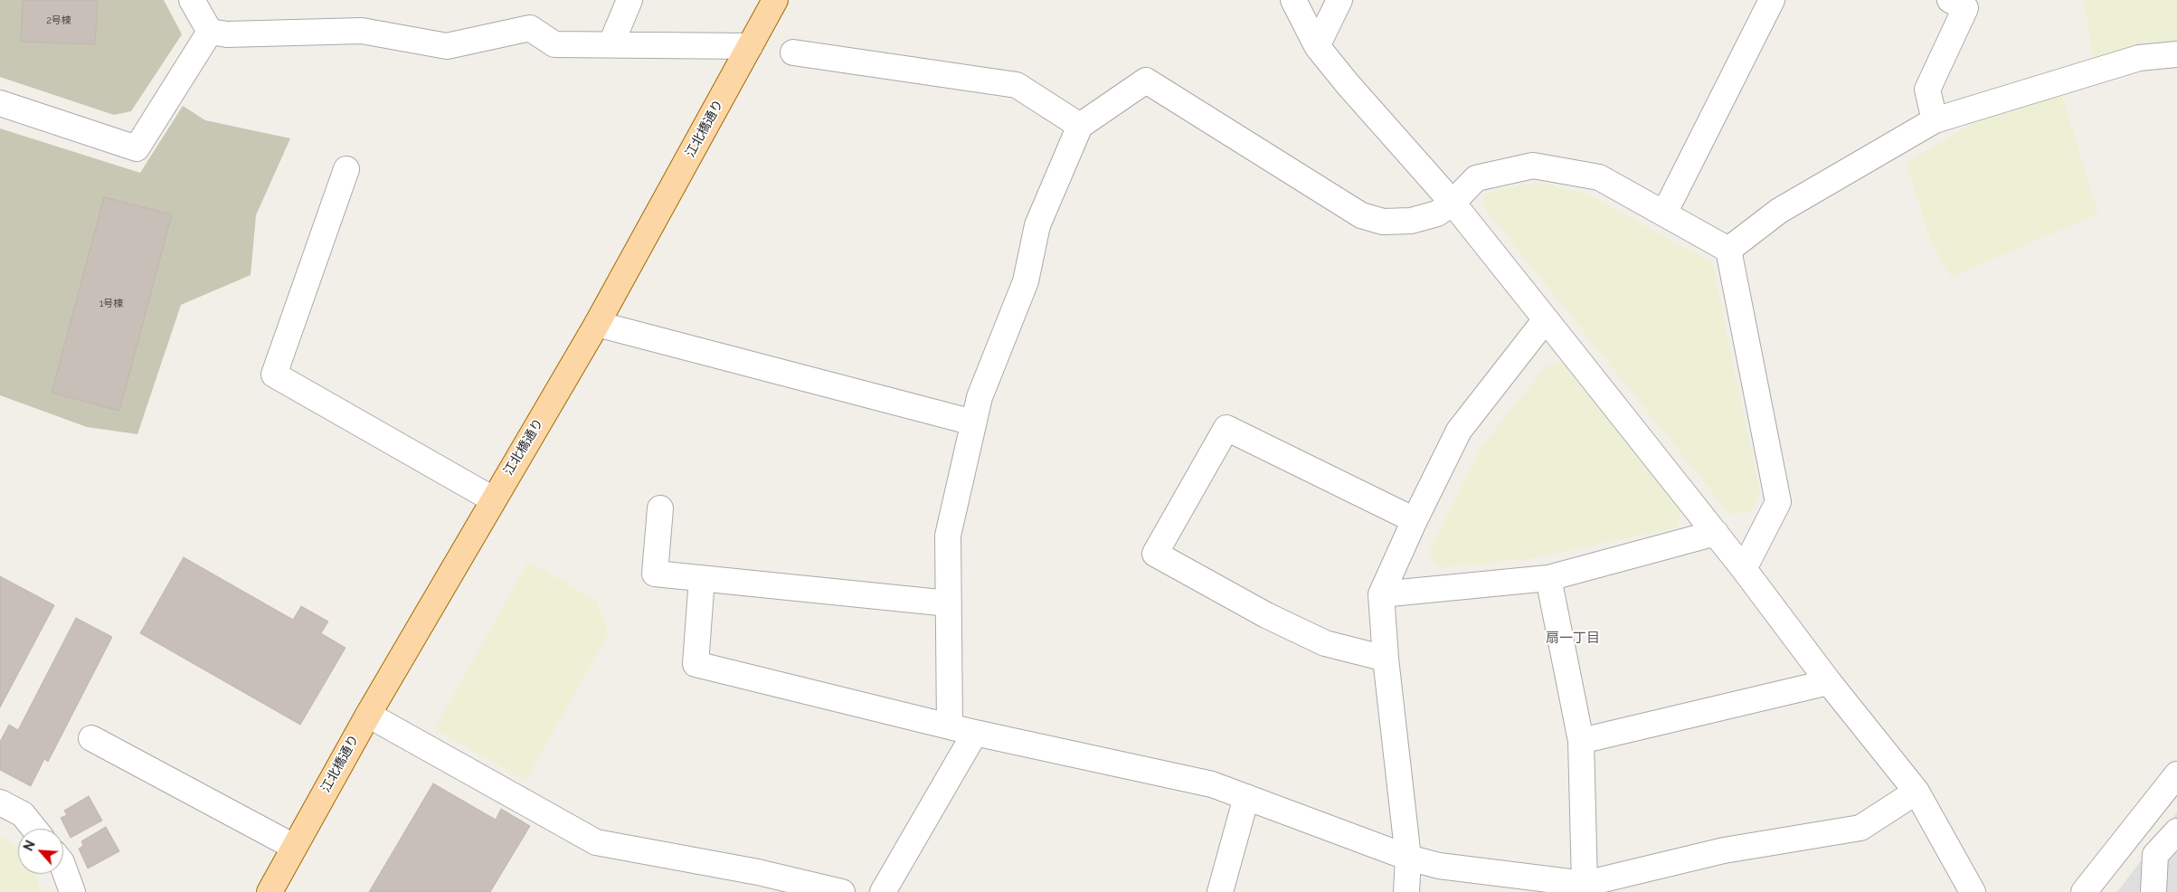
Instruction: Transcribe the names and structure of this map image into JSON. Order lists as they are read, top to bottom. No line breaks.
{"streets":{"main road":["江北橋通り"]},"districts":["扇一丁目"],"house_numbers":["2号棟","1号棟"],"north":"top left"}
